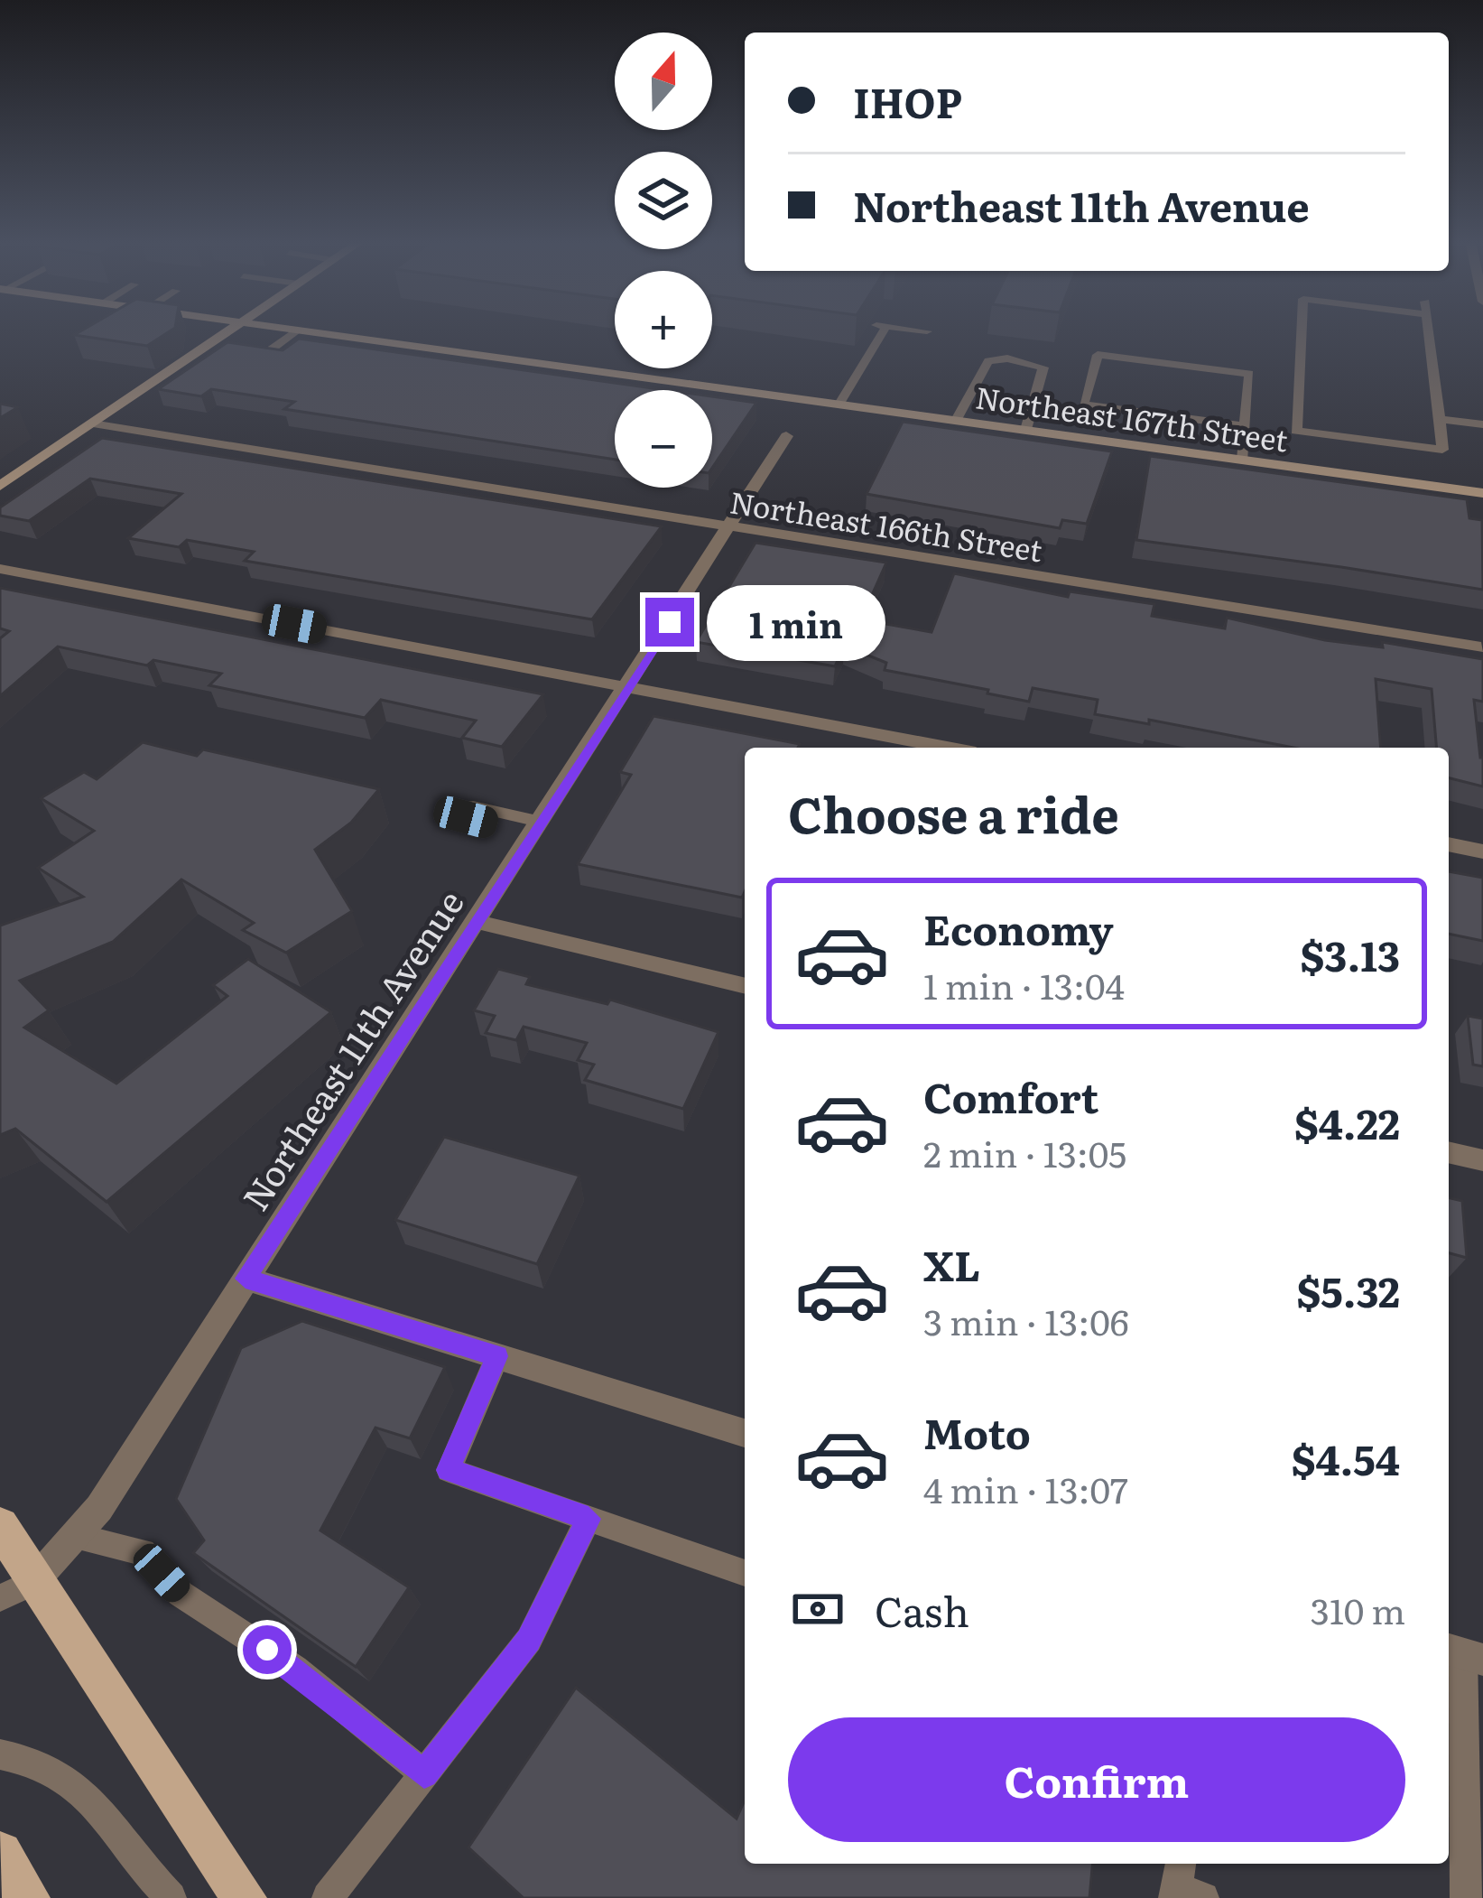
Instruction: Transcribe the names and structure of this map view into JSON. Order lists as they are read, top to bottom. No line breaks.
{"streets":{"street":["Northeast 167th Street","Northeast 166th Street","Northeast 11th Avenue"]},"crossings":[["Northeast 166th Street","Northeast 11th Avenue"]],"north":"top","page":{"map_buttons":["+","−"],"banner":["IHOP","Northeast 11th Avenue"],"bubble":"1 min","heading":"Choose a ride","list":[{"name":"Economy","note":"1 min · 13:04","value":"$3.13"},{"name":"Comfort","note":"2 min · 13:05","value":"$4.22"},{"name":"XL","note":"3 min · 13:06","value":"$5.32"},{"name":"Moto","note":"4 min · 13:07","value":"$4.54"}],"pay":["Cash","310 m"],"buttons":"Confirm"}}
